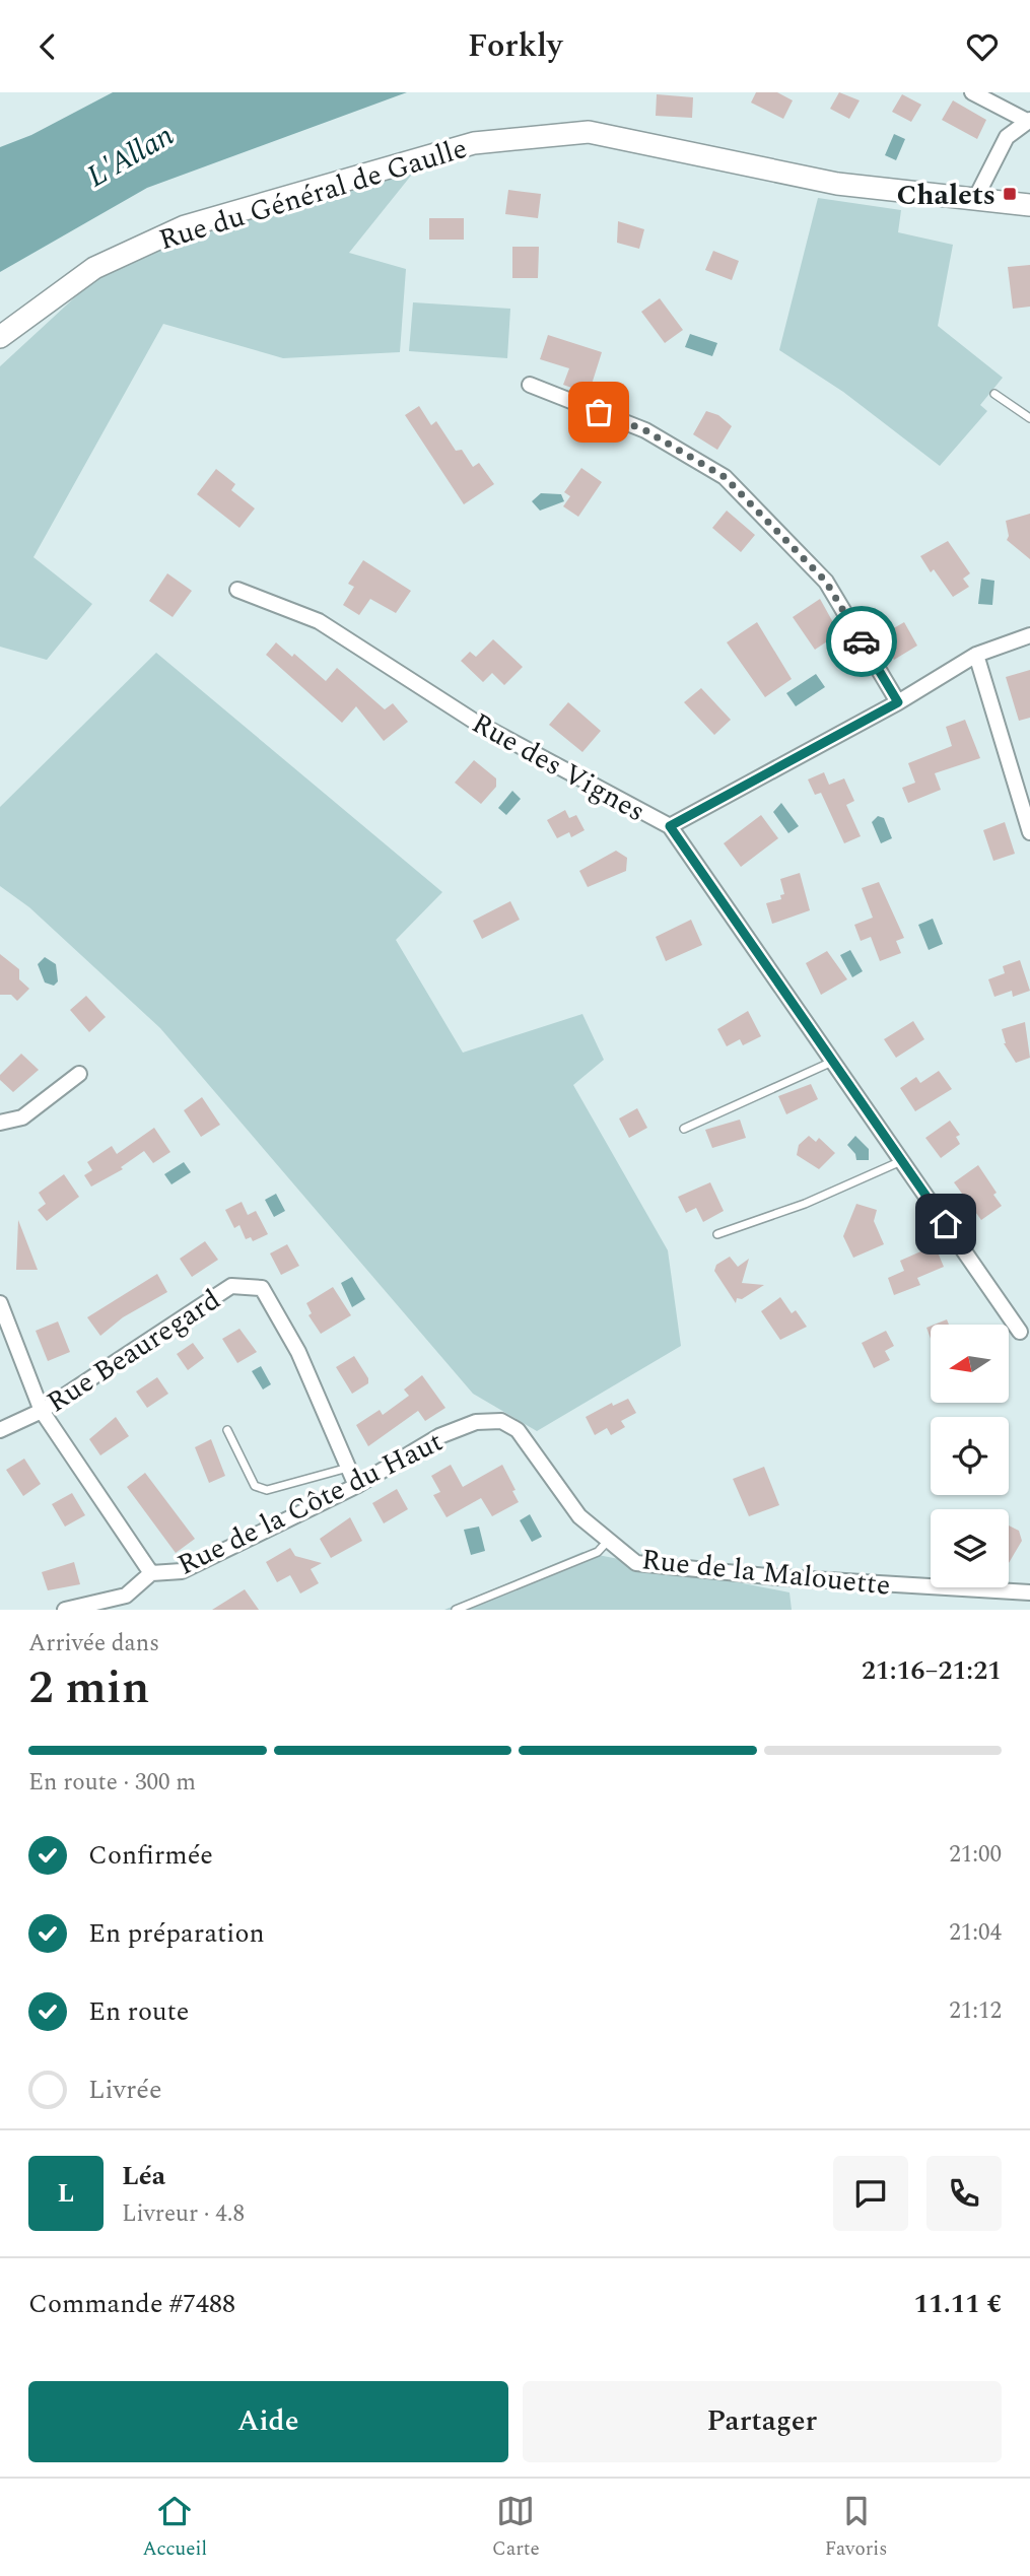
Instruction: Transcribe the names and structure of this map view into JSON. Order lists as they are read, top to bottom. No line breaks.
{"streets":{"main road":["Rue du Général de Gaulle"],"street":["Rue des Vignes","Rue Beauregard","Rue de la Côte du Haut","Rue de la Malouette"]},"crossings":[["Rue Beauregard","Rue de la Côte du Haut"],["Rue de la Côte du Haut","Rue de la Malouette"]],"water":["L'Allan"],"places":{"transit":["Chalets"]},"north":"left","page":{"header":"Forkly","heading":["2 min","Arrivée dans","21:16–21:21"],"panel":["Léa","Livreur · 4.8","Commande #7488","11.11 €"],"bar":"En route · 300 m","list":[["Confirmée","21:00"],["En préparation","21:04"],["En route","21:12"],"Livrée"],"round":"L","buttons":["Aide","Partager"],"tabs":["Accueil","Carte","Favoris"]}}
